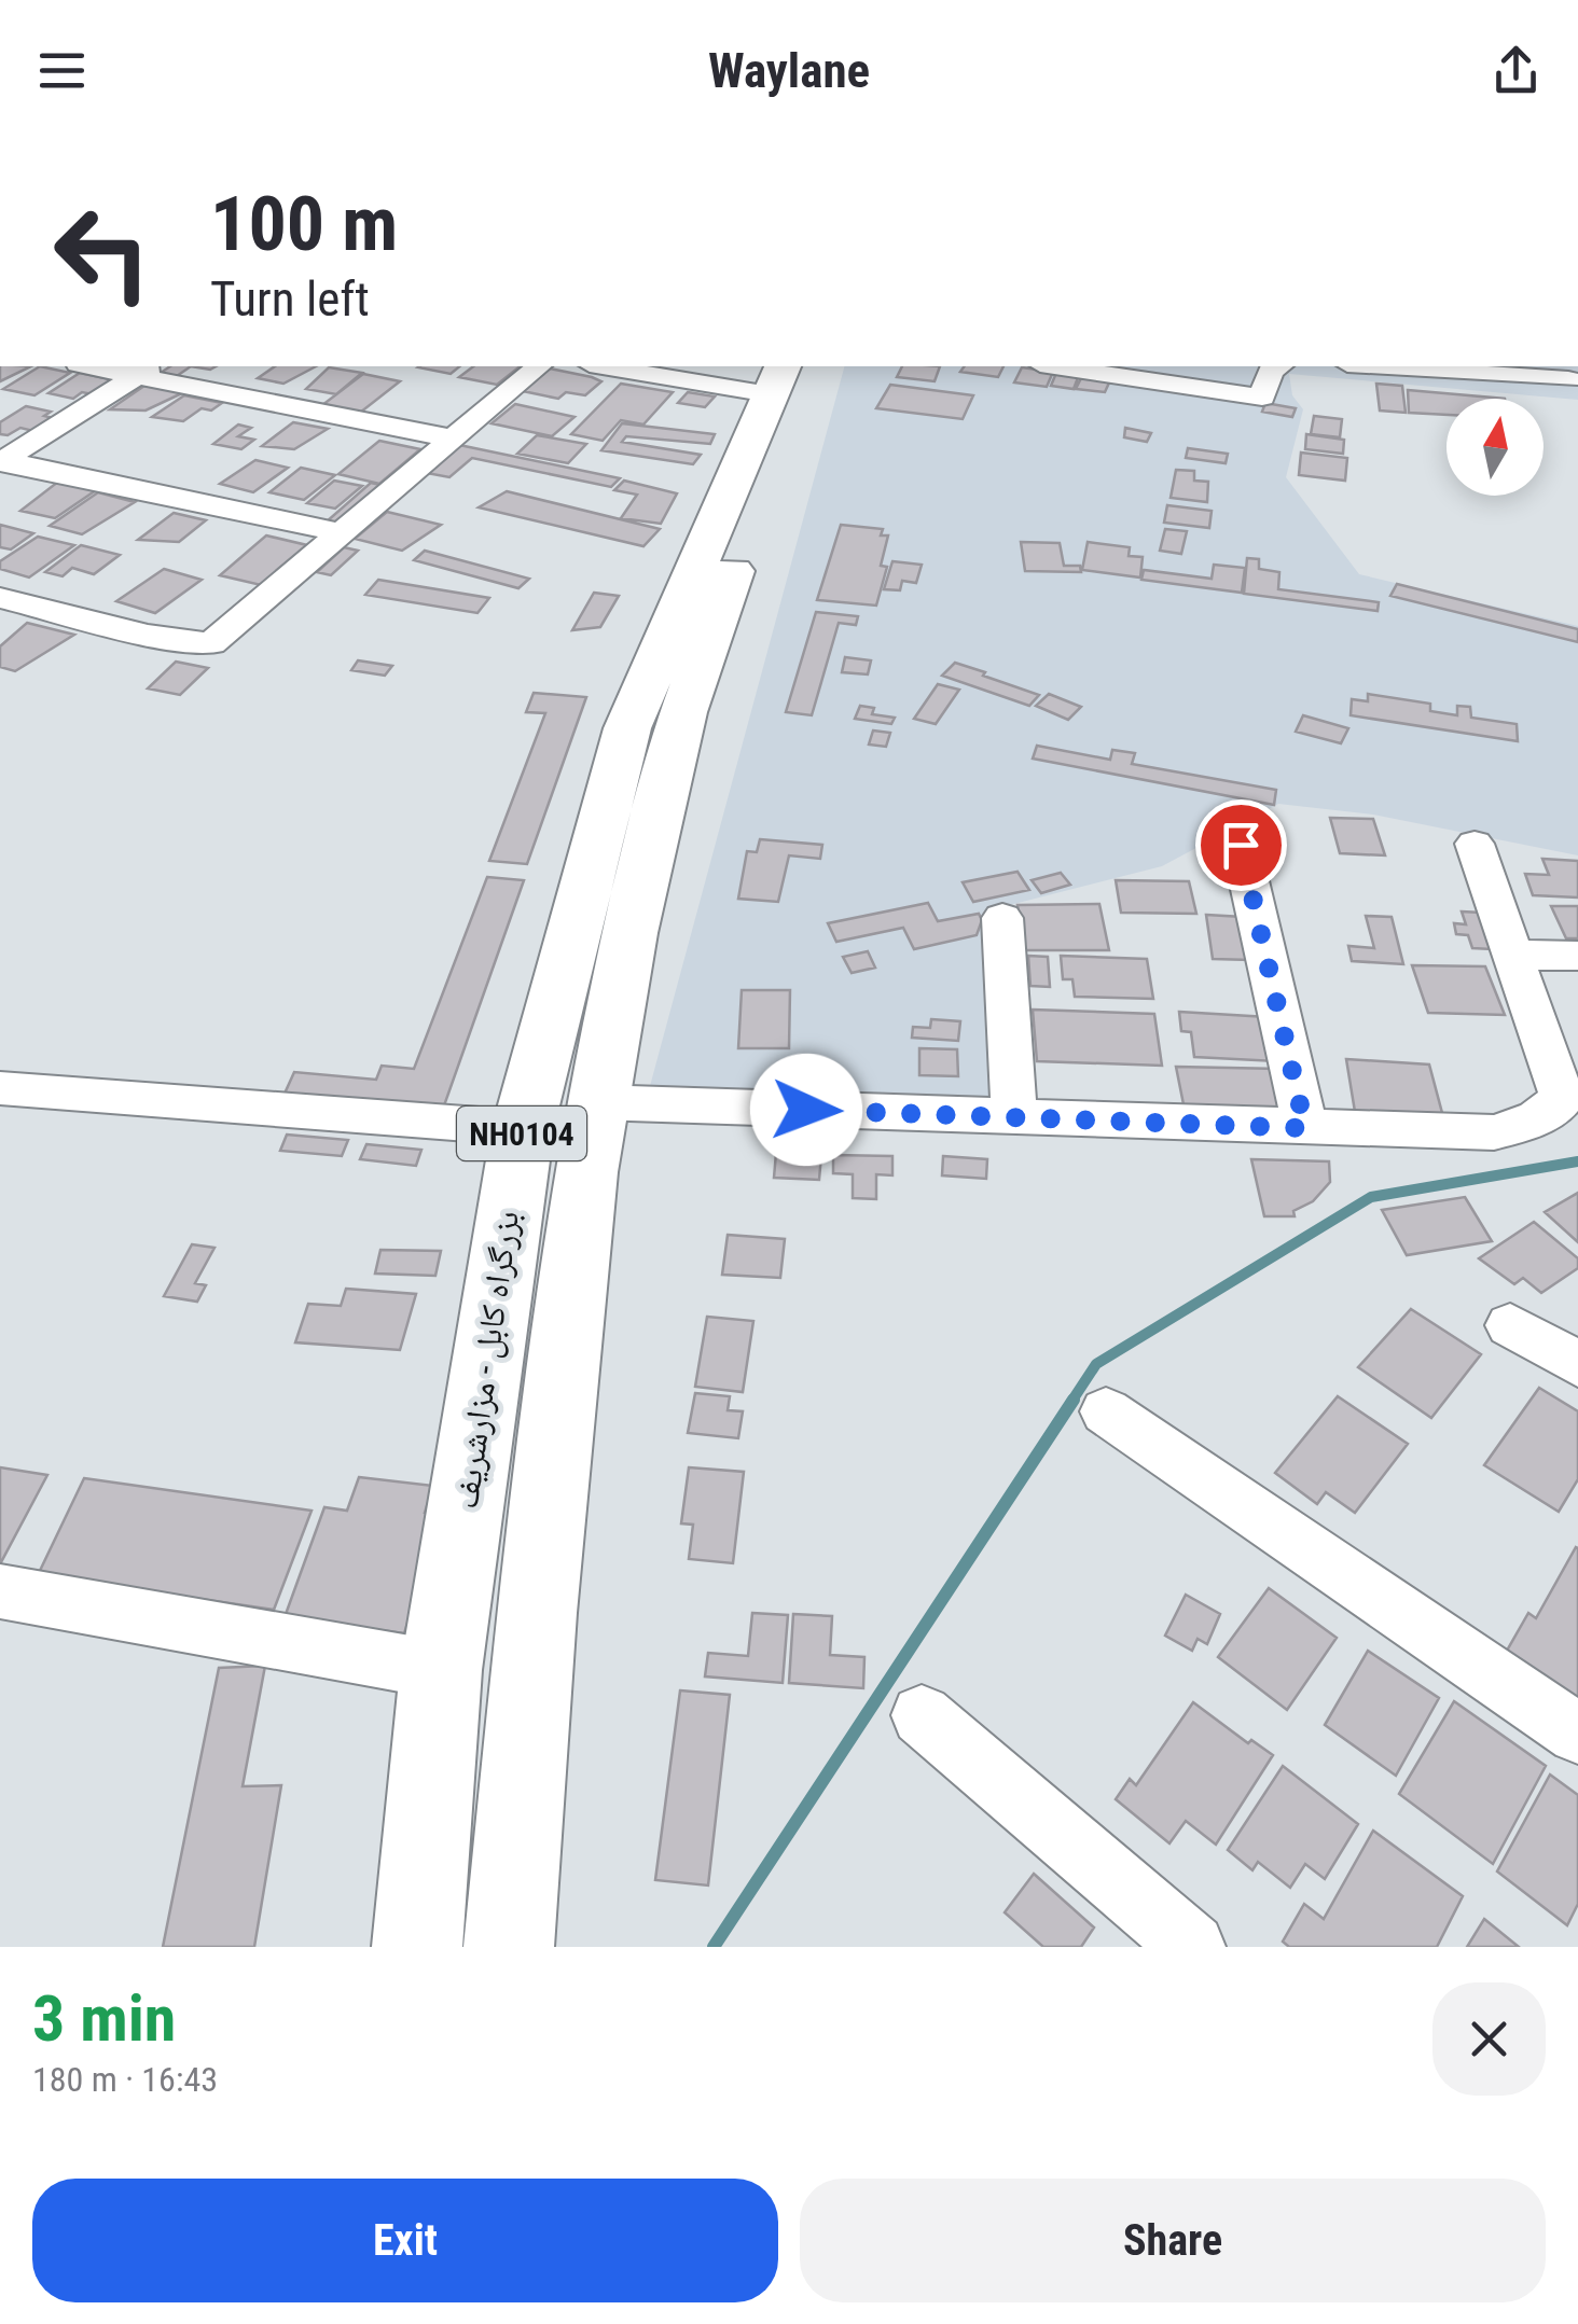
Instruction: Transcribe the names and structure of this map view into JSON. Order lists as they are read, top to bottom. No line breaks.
{"streets":{"highway":["NH0104","بزرگراه کابل - مزارشریف"]},"north":"top","page":{"header":"Waylane","turn":["100 m","Turn left"],"heading":["3 min","180 m · 16:43"],"buttons":["Exit","Share"]}}
